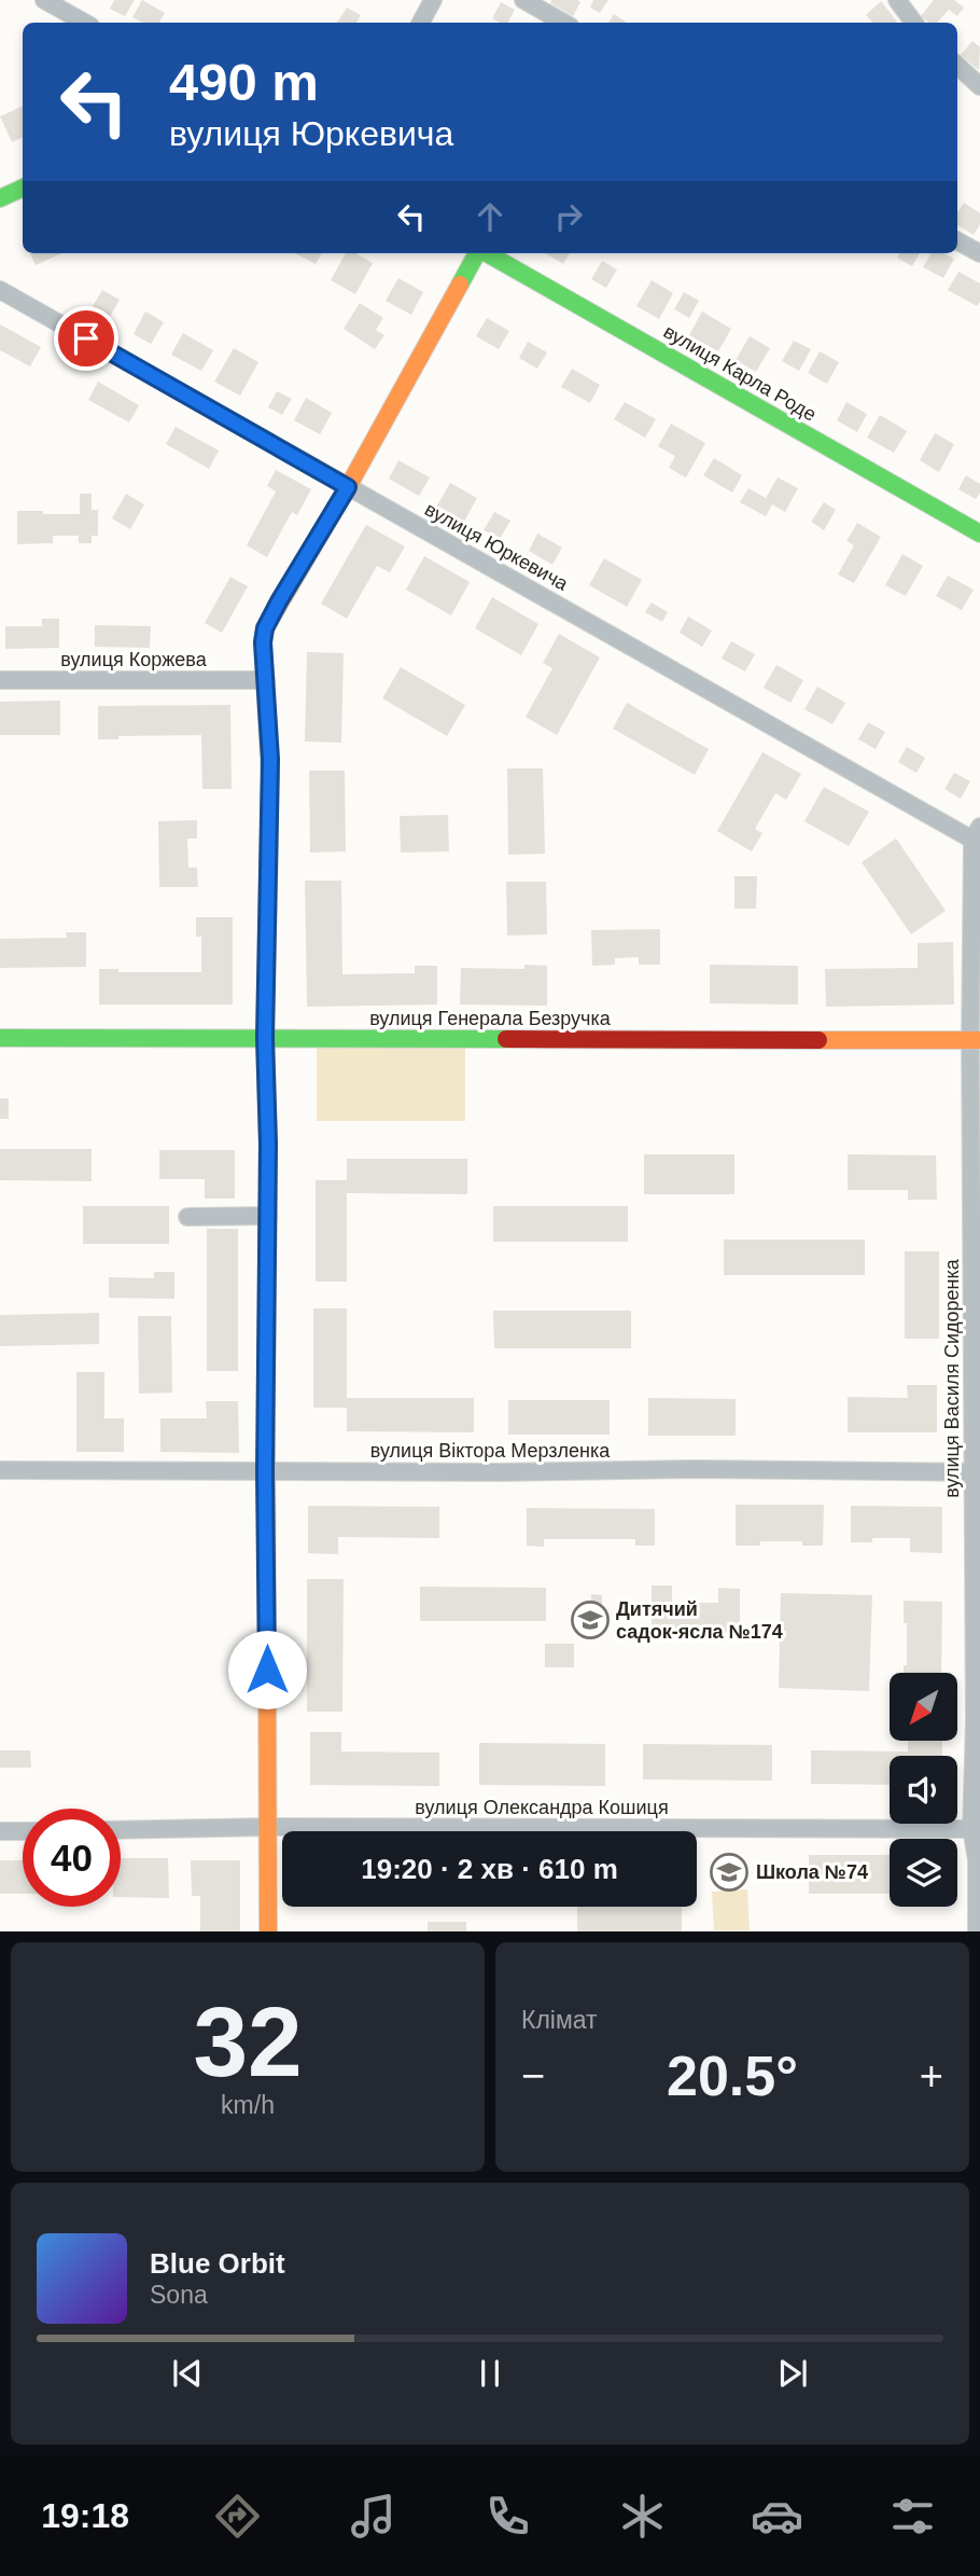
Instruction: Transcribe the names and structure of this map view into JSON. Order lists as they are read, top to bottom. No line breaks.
{"streets":{"street":["вулиця Карла Роде","вулиця Юркевича","вулиця Коржева","вулиця Генерала Безручка","вулиця Василя Сидоренка","вулиця Віктора Мерзленка","вулиця Олександра Кошиця"]},"crossings":[["вулиця Юркевича","вулиця Василя Сидоренка"],["вулиця Генерала Безручка","вулиця Василя Сидоренка"],["вулиця Василя Сидоренка","вулиця Віктора Мерзленка"],["вулиця Василя Сидоренка","вулиця Олександра Кошиця"]],"places":{"school or university":["Дитячий садок-ясла №174","Школа №74"]},"north":"bottom left","page":{"turn":["490 m","вулиця Юркевича"],"limit":"40","trip":"19:20 · 2 хв · 610 m","tile":[["32","km/h"],"Клімат"],"heat":["−","20.5°","+"],"song":["Blue Orbit","Sona"],"tabs":"19:18"}}
